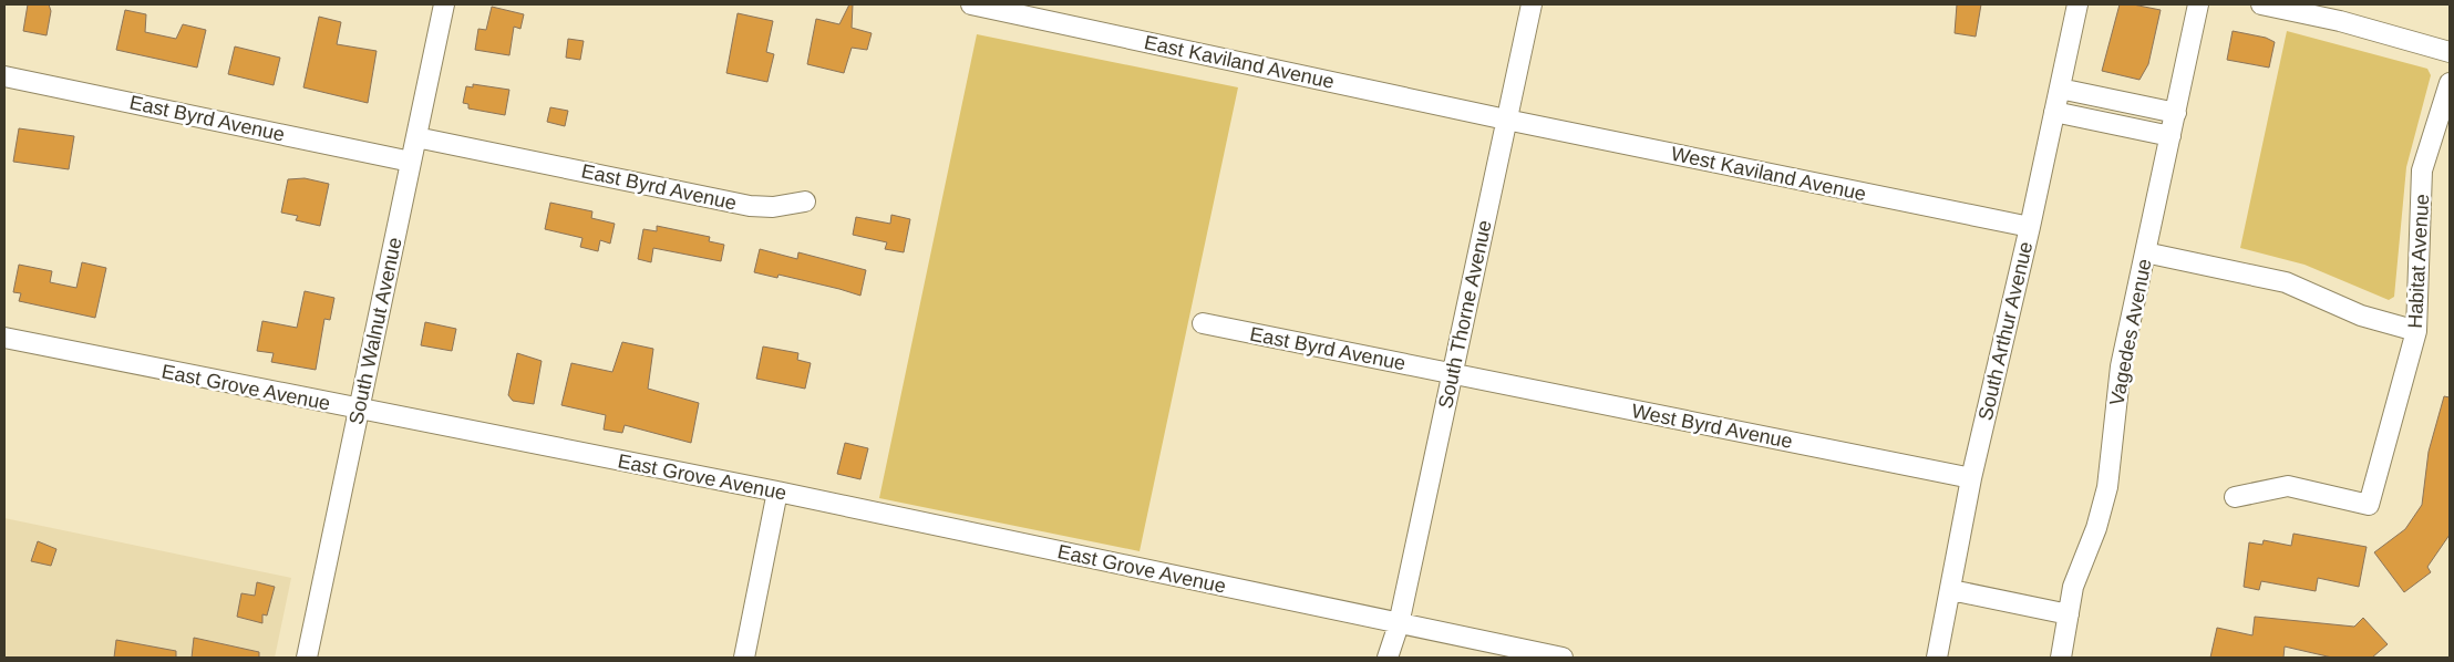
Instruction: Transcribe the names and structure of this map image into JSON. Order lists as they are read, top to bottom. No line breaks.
{"streets":{"street":["East Kaviland Avenue","East Byrd Avenue","West Kaviland Avenue","Habitat Avenue","South Thorne Avenue","South Walnut Avenue","South Arthur Avenue","Vagedes Avenue","East Grove Avenue","West Byrd Avenue"]},"crossings":[["East Kaviland Avenue","West Kaviland Avenue"],["East Kaviland Avenue","South Thorne Avenue"],["East Byrd Avenue","South Thorne Avenue"],["East Byrd Avenue","South Walnut Avenue"],["East Byrd Avenue","West Byrd Avenue"],["West Kaviland Avenue","South Thorne Avenue"],["West Kaviland Avenue","South Arthur Avenue"],["South Thorne Avenue","East Grove Avenue"],["South Thorne Avenue","West Byrd Avenue"],["South Walnut Avenue","East Grove Avenue"],["South Arthur Avenue","West Byrd Avenue"]]}
